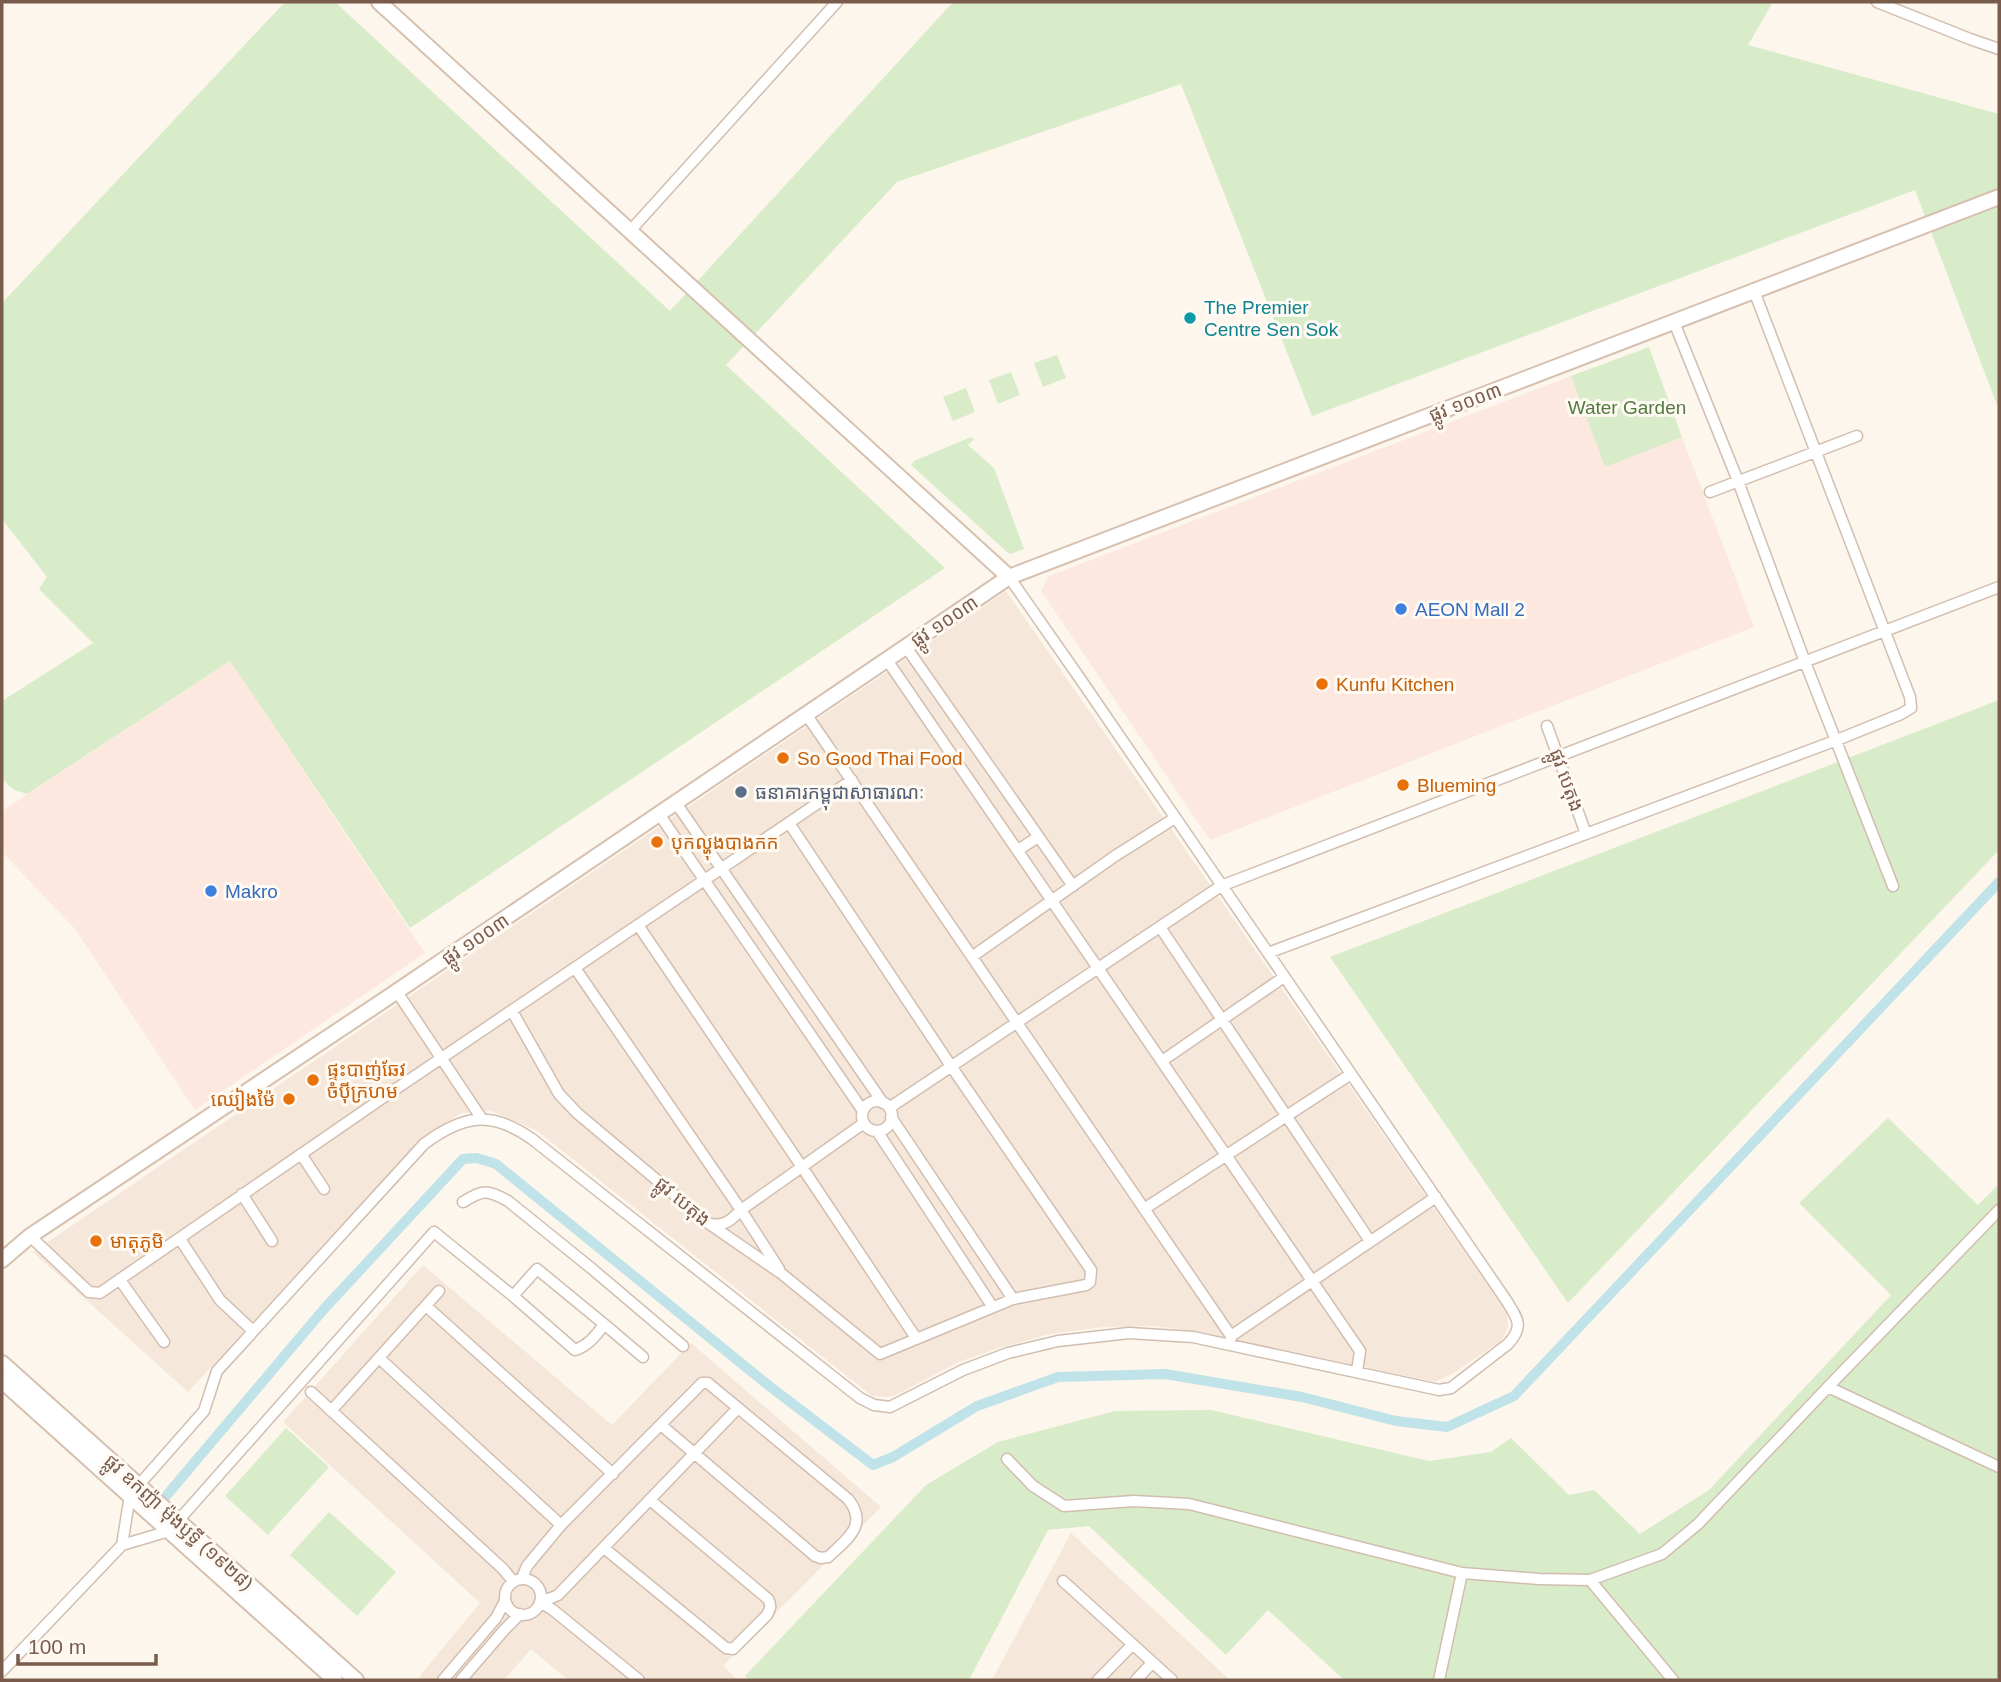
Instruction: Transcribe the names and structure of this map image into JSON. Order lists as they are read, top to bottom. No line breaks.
{"streets":{"main road":["ផ្លូវ ១០០៣","ផ្លូវ ឧកញ៉ា ម៉ុងឫទ្ធី (១៩២៨)"],"street":["ផ្លូវ បេតុង"]},"parks":["Water Garden"],"places":["The Premier Centre Sen Sok","AEON Mall 2","Kunfu Kitchen","So Good Thai Food","Blueming","ធនាគារកម្ពុជាសាធារណៈ","បុកល្ហុងបាងកក","Makro","ផ្ទះបាញ់ឆែវ ចំប៉ីក្រហម","ឈៀងម៉ៃ","មាតុភូមិ"],"scale_bar":"100 m"}
